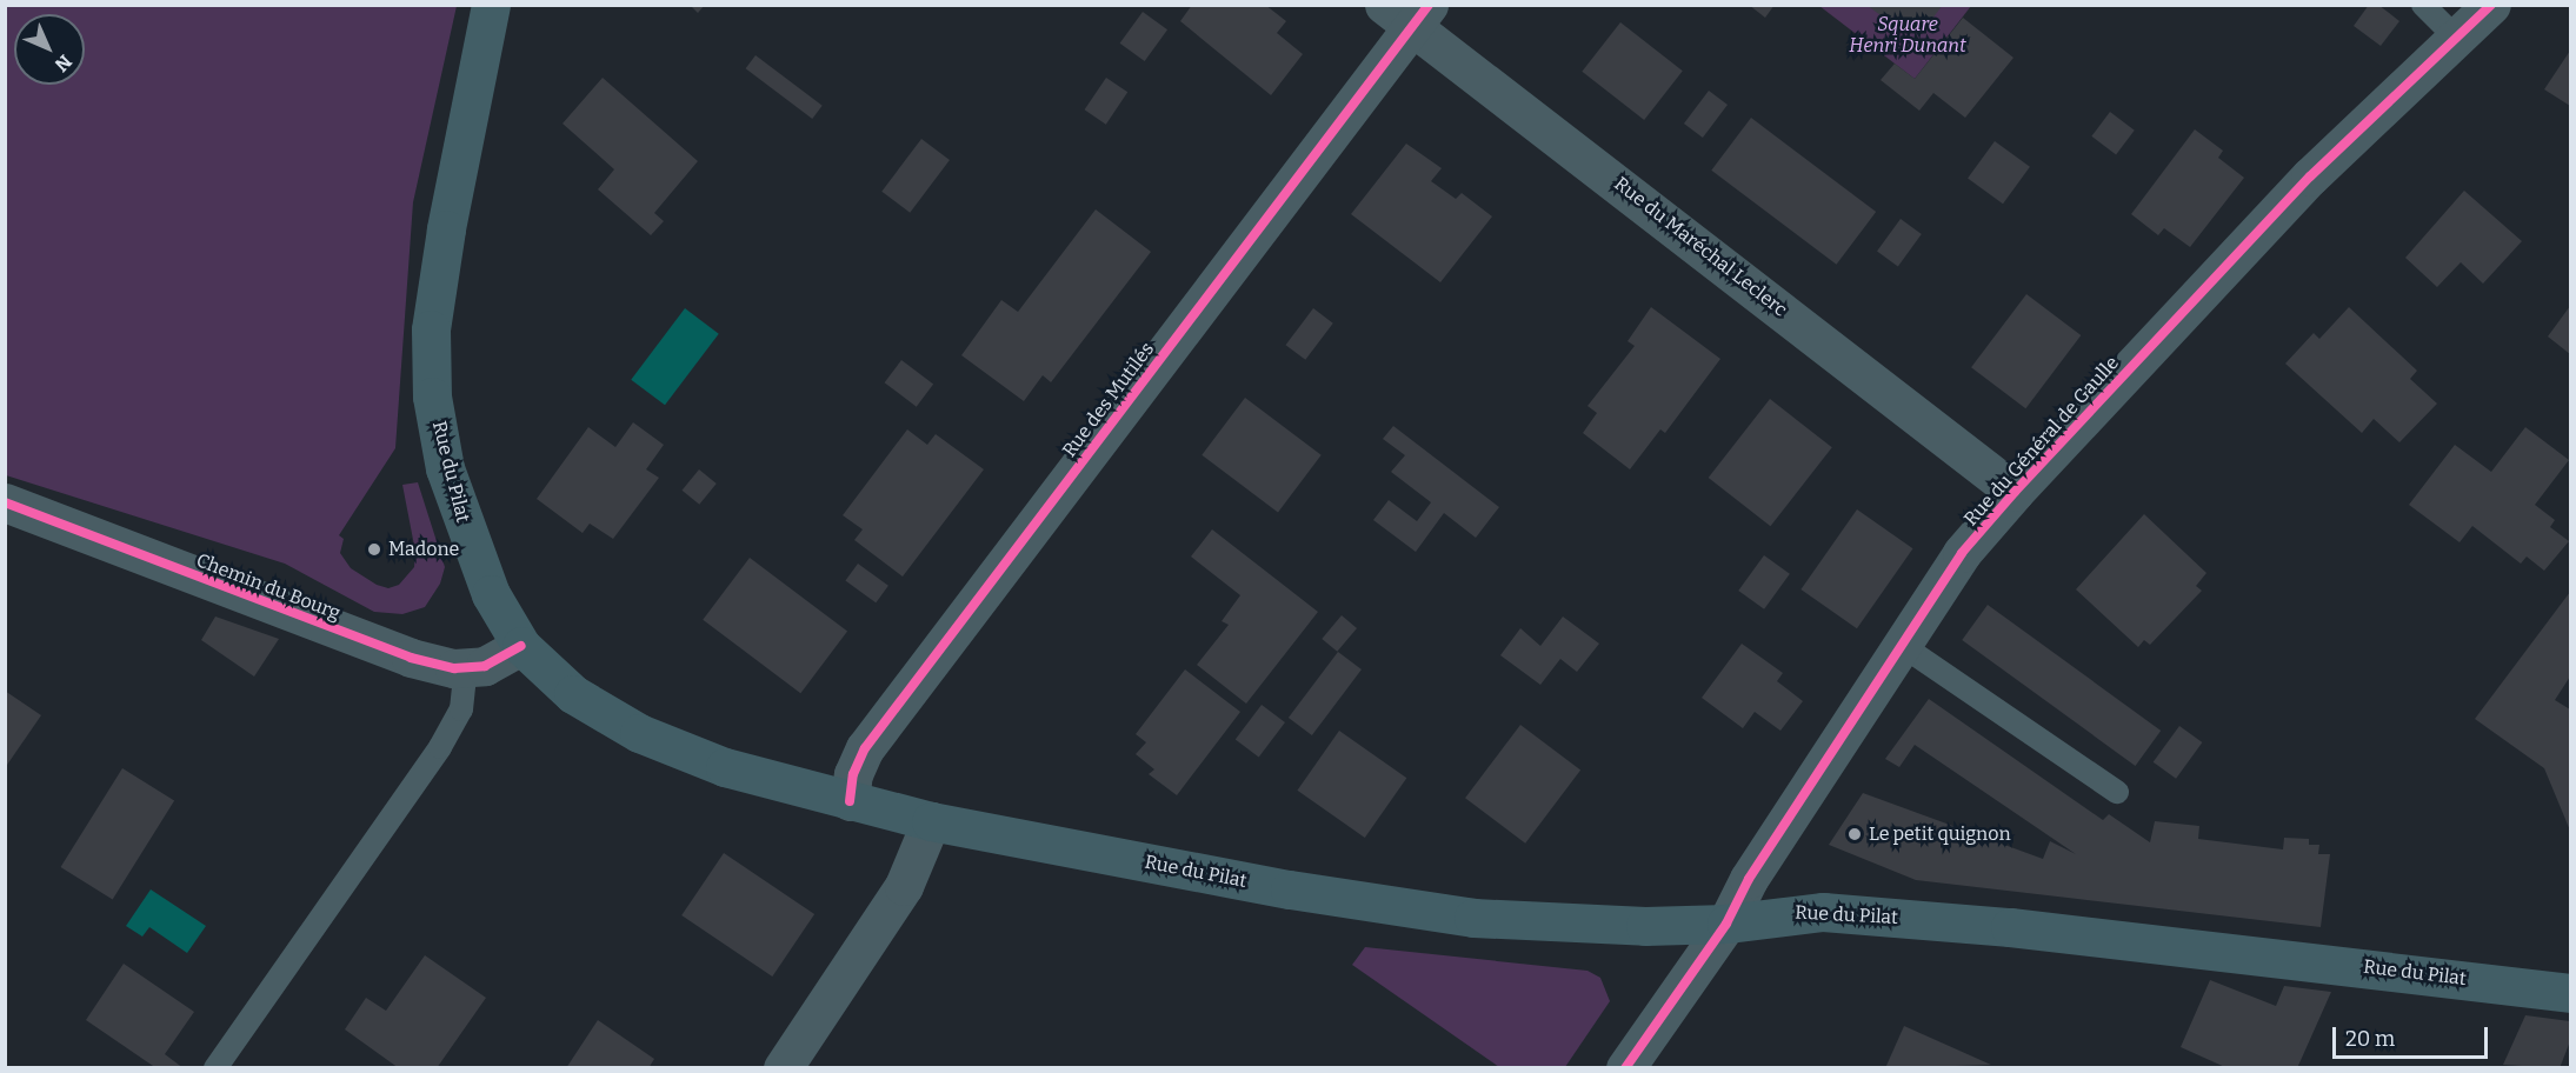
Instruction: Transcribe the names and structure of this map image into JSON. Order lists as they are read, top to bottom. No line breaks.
{"streets":{"main road":["Rue du Pilat"],"street":["Rue du Maréchal Leclerc","Rue des Mutilés","Rue du Général de Gaulle","Chemin du Bourg"]},"crossings":[["Rue du Maréchal Leclerc","Rue des Mutilés"],["Rue du Maréchal Leclerc","Rue du Général de Gaulle"],["Rue des Mutilés","Rue du Pilat"],["Rue du Général de Gaulle","Rue du Pilat"],["Rue du Pilat","Chemin du Bourg"]],"parks":["Square Henri Dunant"],"places":["Madone","Le petit quignon"],"scale_bar":"20 m","north":"bottom right"}
